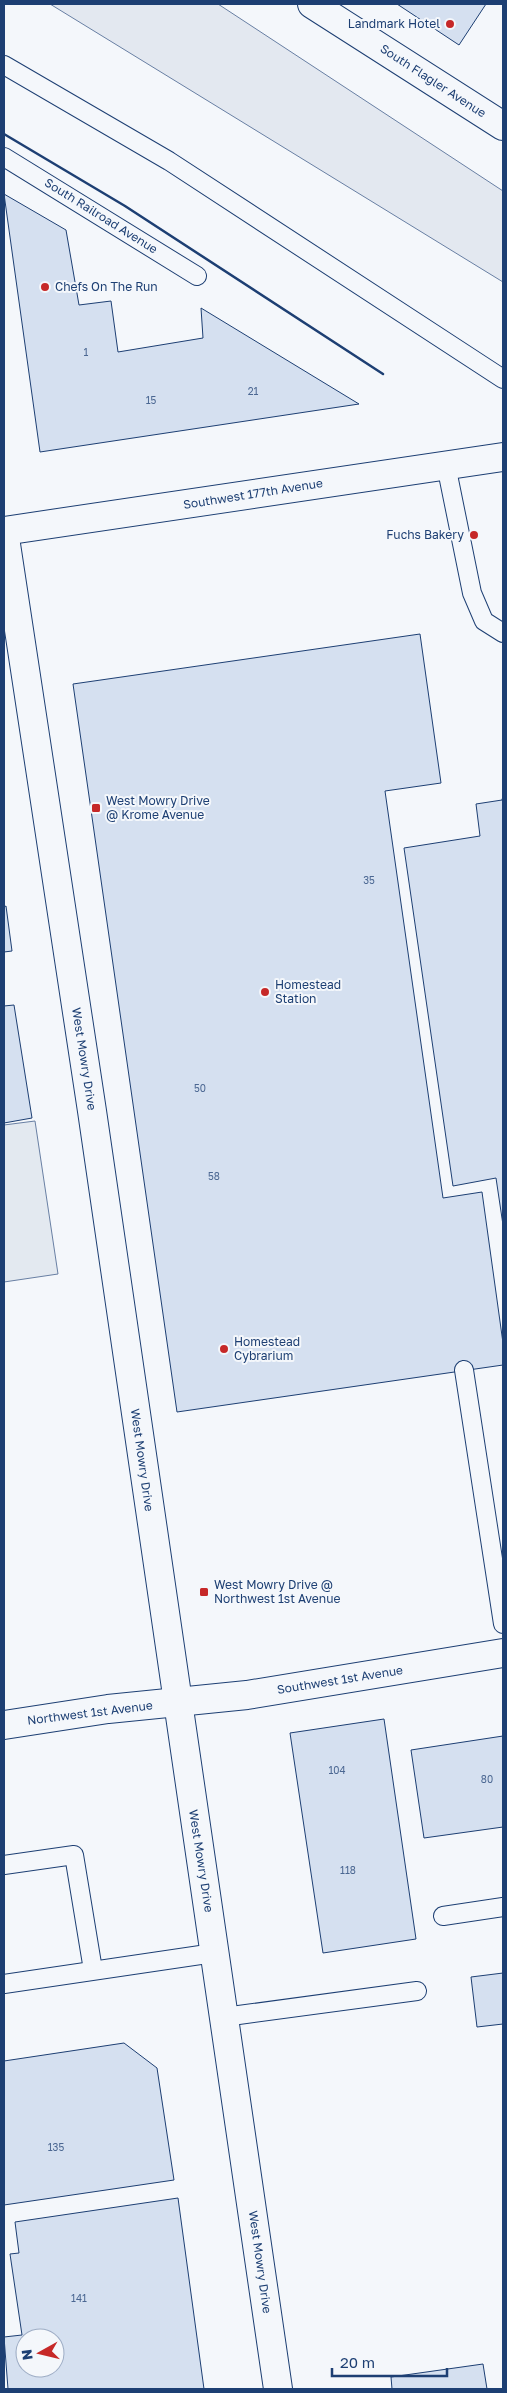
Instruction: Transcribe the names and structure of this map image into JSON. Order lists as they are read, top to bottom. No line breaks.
{"streets":{"street":["South Flagler Avenue","Southwest 177th Avenue","West Mowry Drive","Southwest 1st Avenue","Northwest 1st Avenue"],"lane":["South Railroad Avenue"]},"crossings":[["Southwest 177th Avenue","West Mowry Drive"],["West Mowry Drive","Southwest 1st Avenue"],["West Mowry Drive","Northwest 1st Avenue"],["Southwest 1st Avenue","Northwest 1st Avenue"]],"places":{"other":["Landmark Hotel","Chefs On The Run","Fuchs Bakery","Homestead Station","Homestead Cybrarium"],"transit":["West Mowry Drive @ Krome Avenue","West Mowry Drive @ Northwest 1st Avenue"]},"house_numbers":["1","21","15","35","50","58","104","80","118","135","141"],"scale_bar":"20 m","north":"left"}
